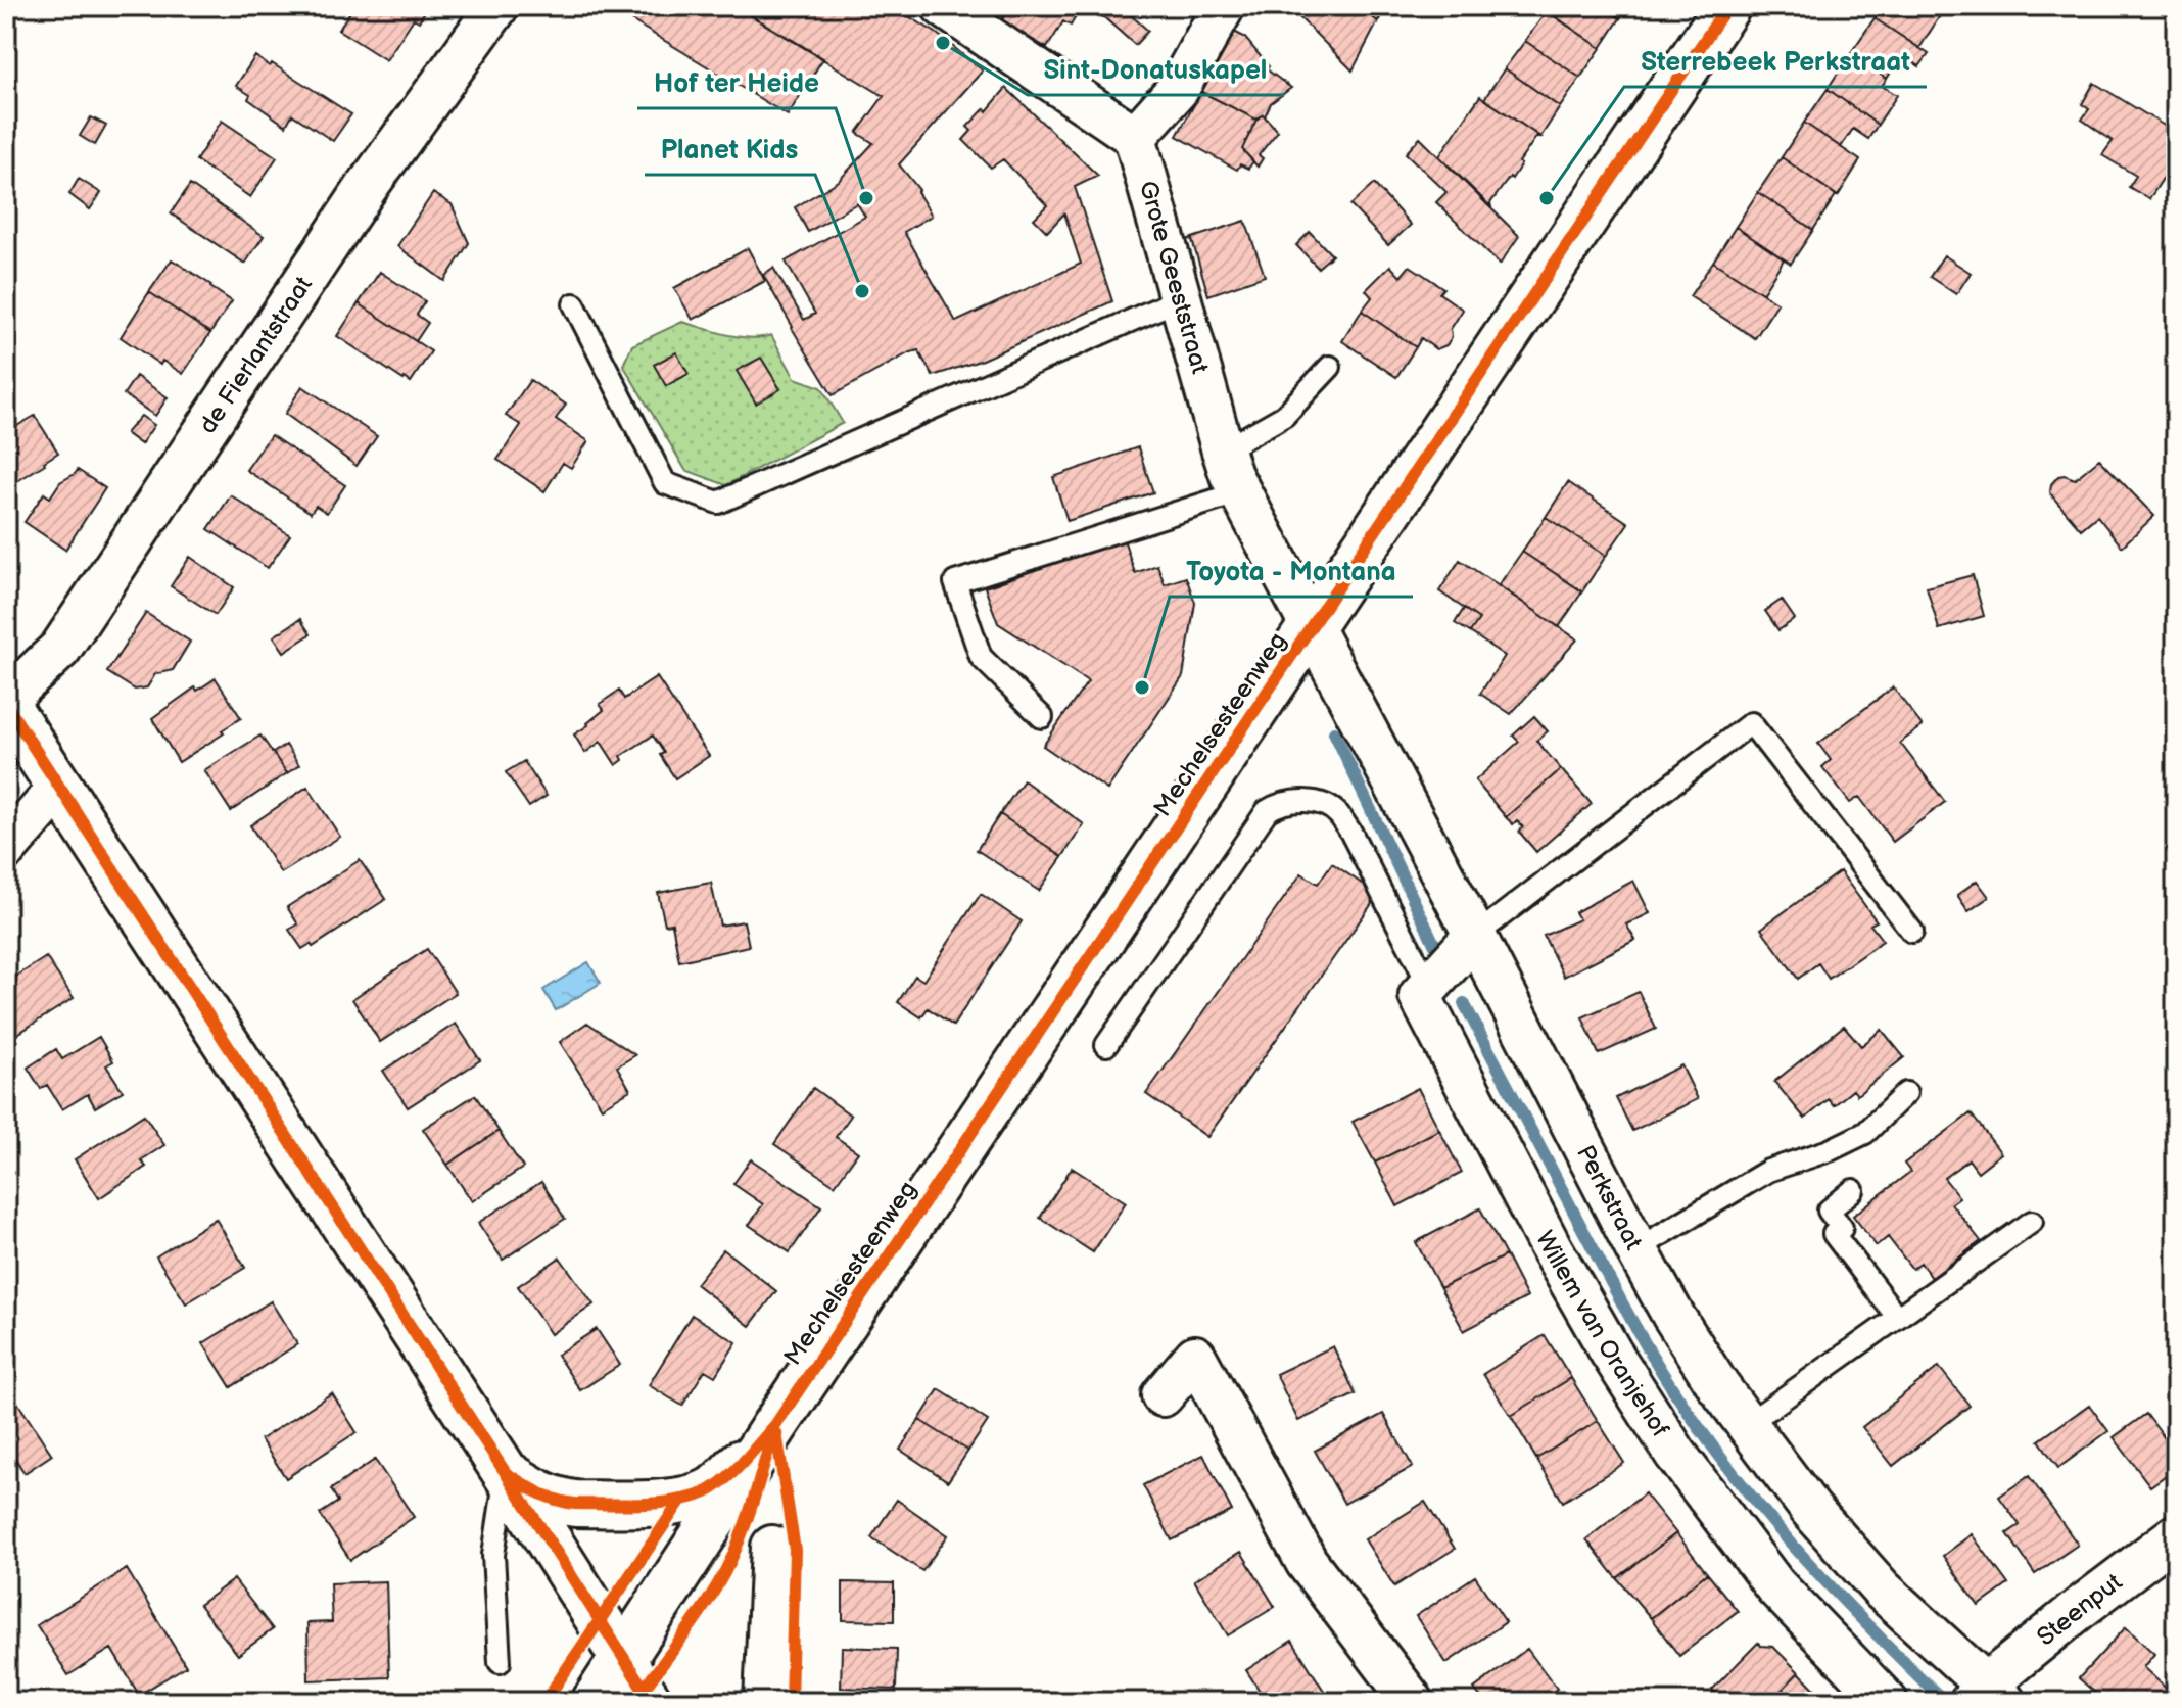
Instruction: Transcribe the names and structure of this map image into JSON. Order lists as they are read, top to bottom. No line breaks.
{"streets":{"main road":["Mechelsesteenweg"],"street":["Grote Geeststraat","de Fierlantstraat","Perkstraat","Willem van Oranjehof","Steenput"]},"crossings":[["Grote Geeststraat","Mechelsesteenweg"],["Grote Geeststraat","Perkstraat"],["Mechelsesteenweg","Perkstraat"],["Perkstraat","Steenput"]],"places":["Sint-Donatuskapel","Hof ter Heide","Sterrebeek Perkstraat","Planet Kids","Toyota - Montana"]}
